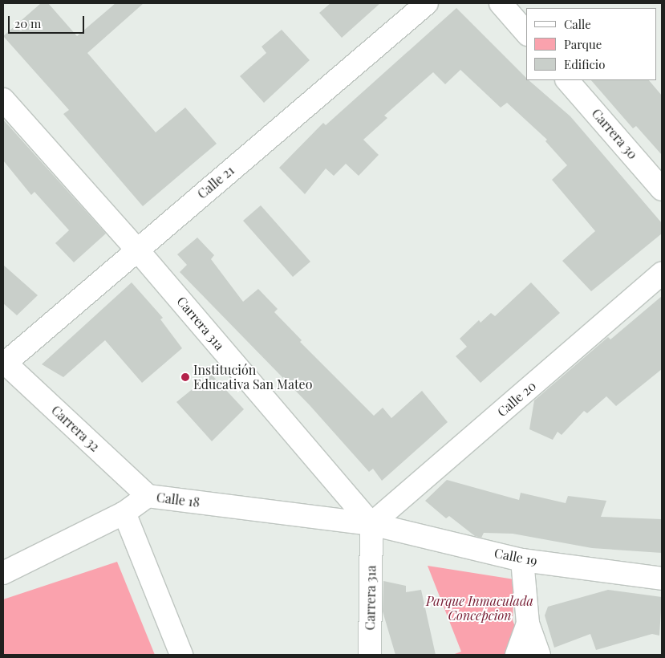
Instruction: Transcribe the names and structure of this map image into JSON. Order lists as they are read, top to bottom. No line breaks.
{"streets":{"street":["Carrera 30","Calle 21","Carrera 31a","Calle 20","Carrera 32","Calle 18","Calle 19"]},"crossings":[["Calle 21","Carrera 31a"],["Calle 21","Carrera 32"],["Carrera 31a","Calle 20"],["Carrera 31a","Calle 18"],["Carrera 31a","Calle 19"],["Calle 20","Calle 18"],["Calle 20","Calle 19"],["Carrera 32","Calle 18"],["Calle 18","Calle 19"]],"parks":["Parque Inmaculada Concepcion"],"places":["Institución Educativa San Mateo"],"legend":["Calle","Parque","Edificio"],"scale_bar":"20 m"}
